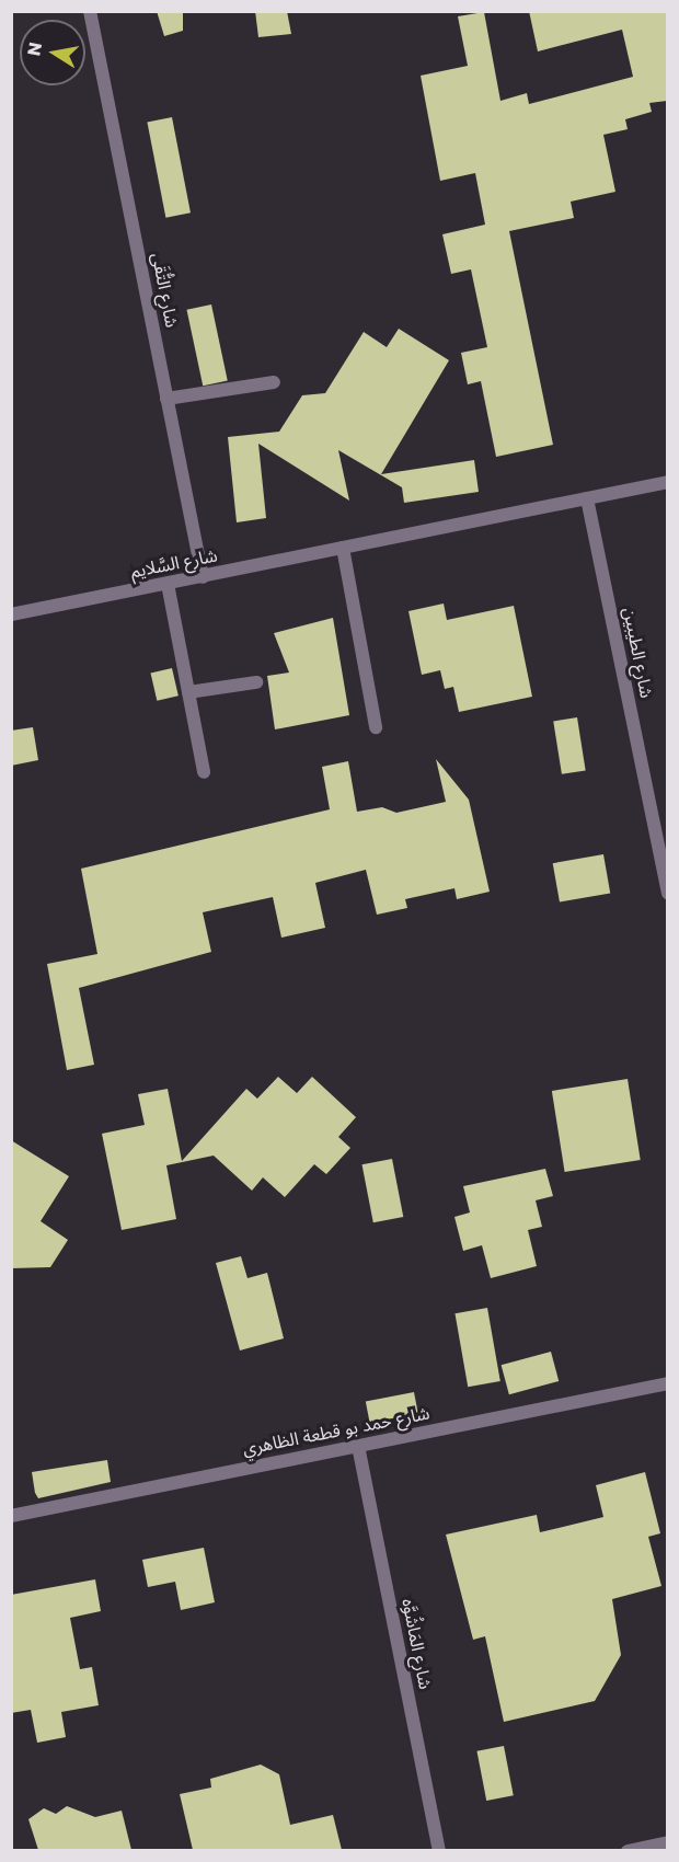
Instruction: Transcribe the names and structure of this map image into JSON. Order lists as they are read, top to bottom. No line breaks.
{"streets":{"street":["شارع التُّقَى","شارع السَّلايم","شارع الطيبين","شارع حمد بو قطعة الظاهري","شارع المَاشُوَّه"]},"crossings":[["شارع التُّقَى","شارع السَّلايم"],["شارع السَّلايم","شارع الطيبين"],["شارع حمد بو قطعة الظاهري","شارع المَاشُوَّه"]],"north":"left"}
